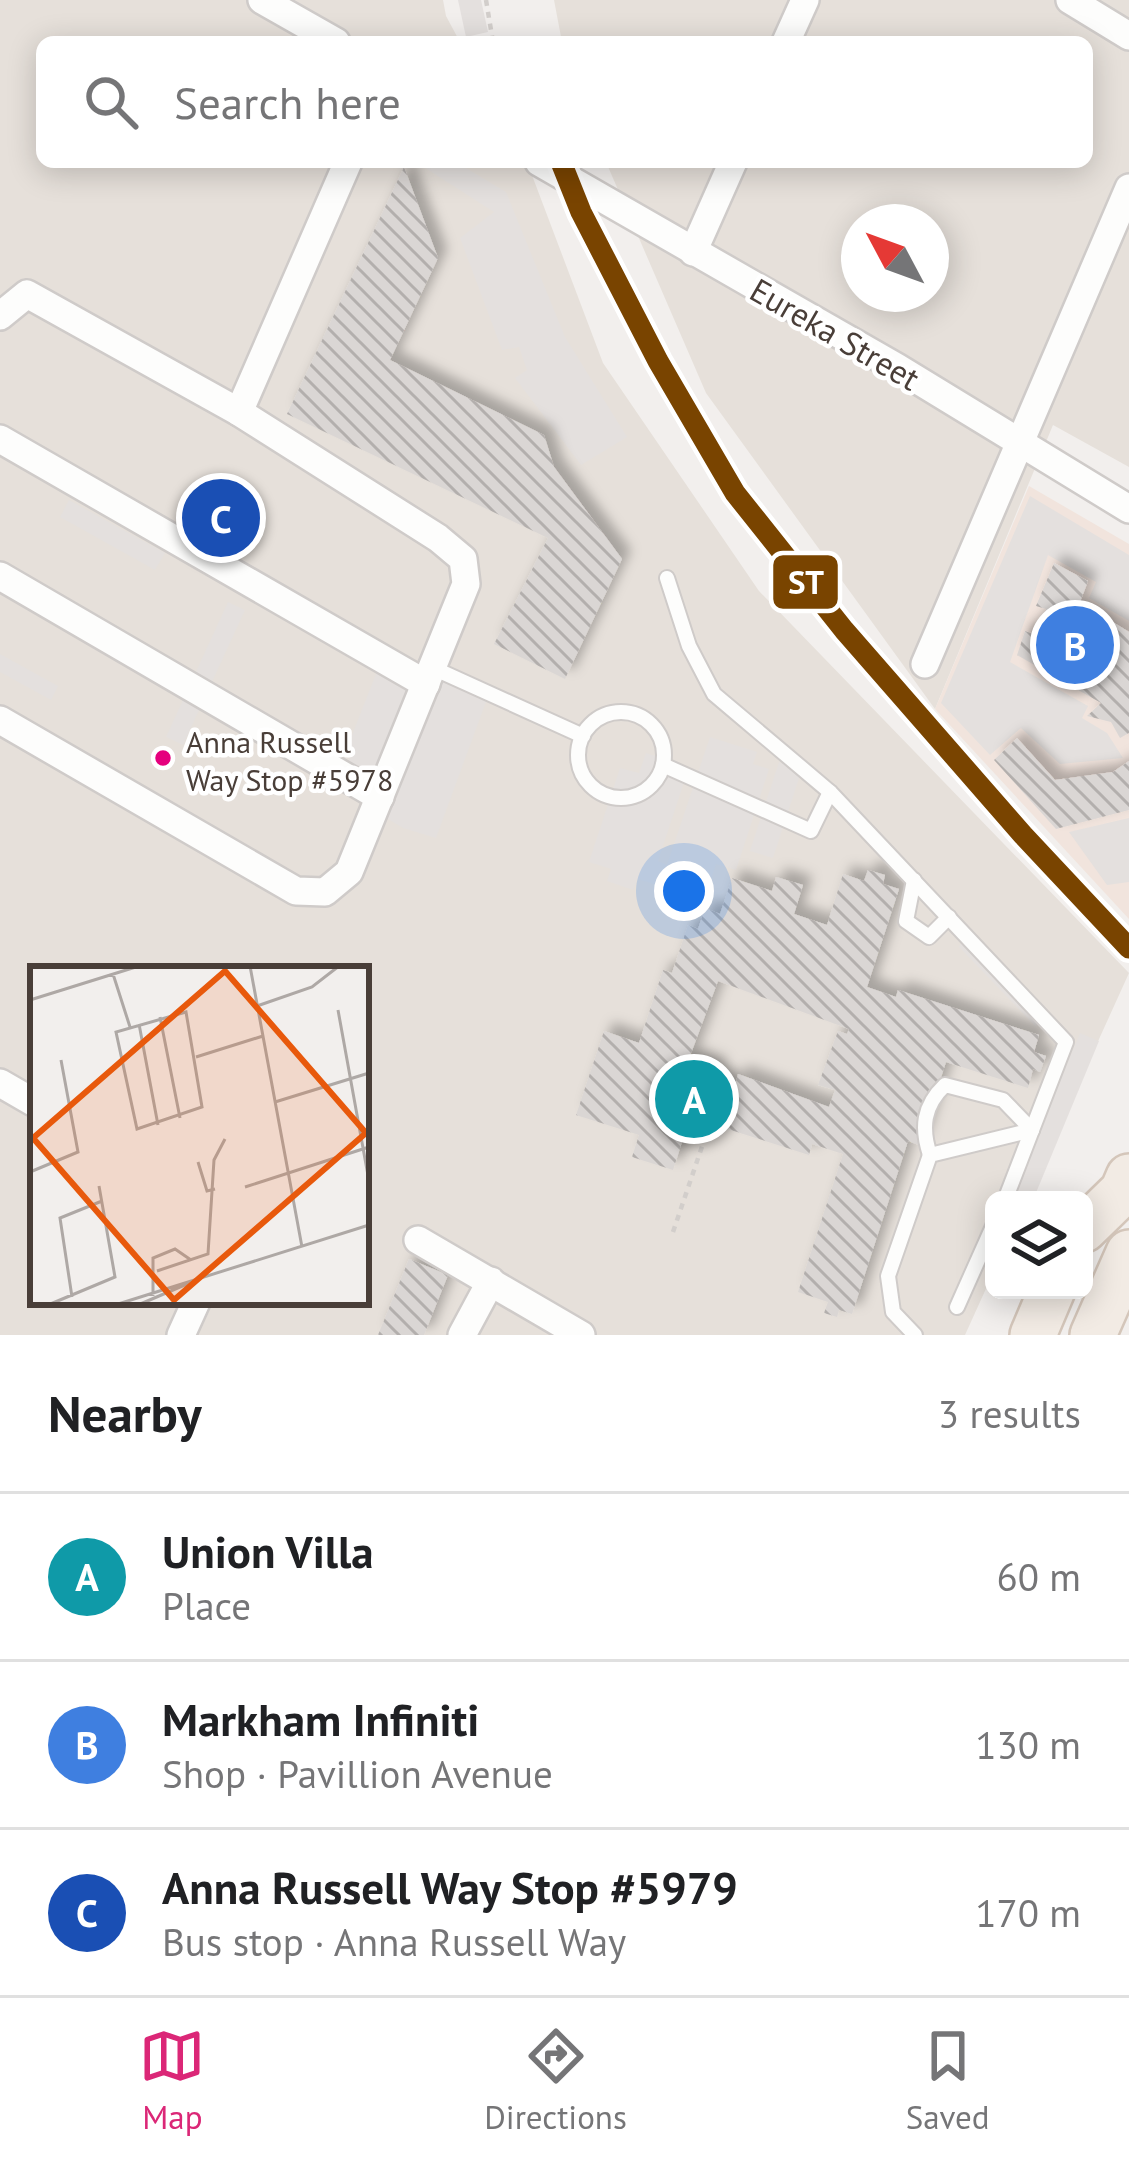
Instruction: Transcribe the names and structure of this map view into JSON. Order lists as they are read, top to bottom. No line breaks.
{"streets":{"street":["Eureka Street"]},"places":["Anna Russell Way Stop #5978"],"lines":["transit line ST"],"north":"top left","page":{"search":"Search here","pins":["C","B","A"],"heading":["Nearby","3 results"],"list":[{"mark":"A","name":"Union Villa","note":"Place","value":"60 m"},{"mark":"B","name":"Markham Infiniti","note":"Shop · Pavillion Avenue","value":"130 m"},{"mark":"C","name":"Anna Russell Way Stop #5979","note":"Bus stop · Anna Russell Way","value":"170 m"}],"nav":["Map","Directions","Saved"]}}
